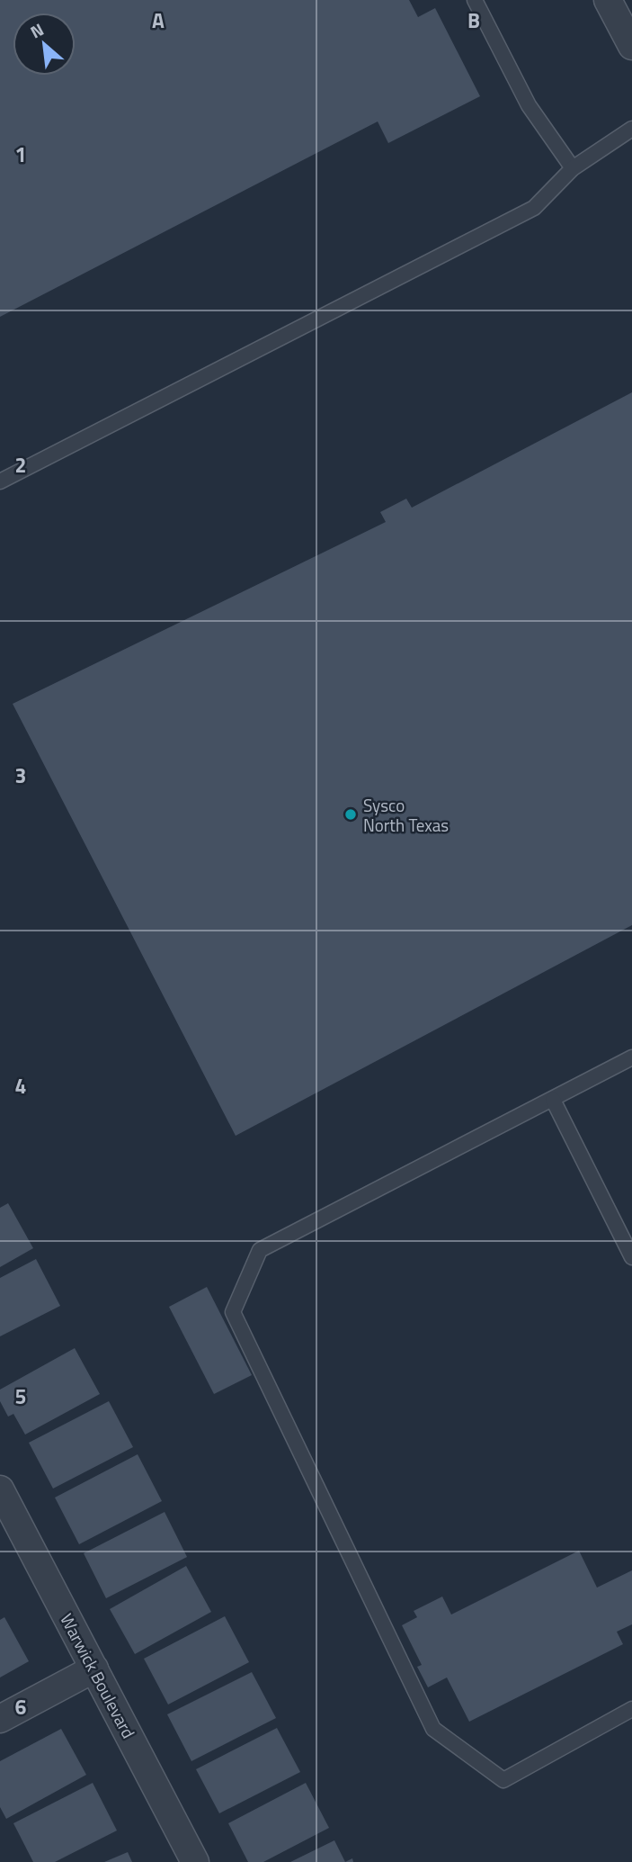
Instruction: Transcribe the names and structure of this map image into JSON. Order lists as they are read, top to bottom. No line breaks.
{"streets":{"street":["Warwick Boulevard"]},"places":["Sysco North Texas"],"north":"top left","grid":{"columns":["A","B"],"rows":["1","2","3","4","5","6"]}}
